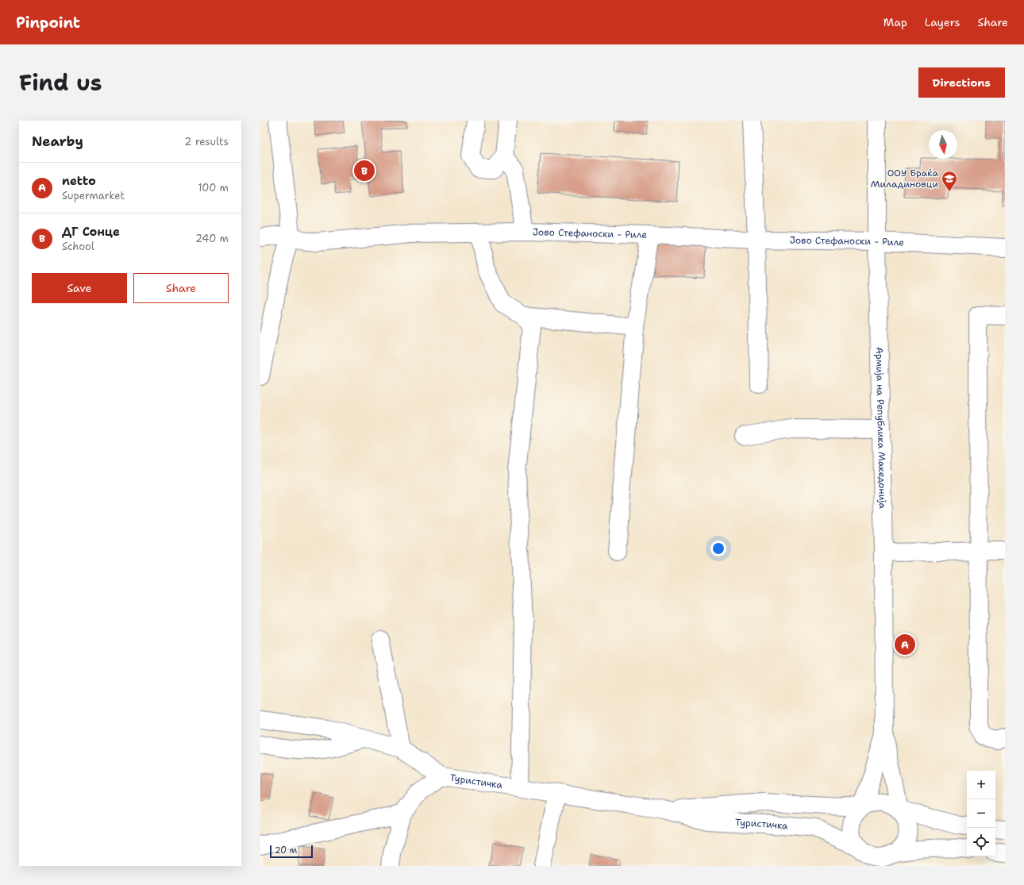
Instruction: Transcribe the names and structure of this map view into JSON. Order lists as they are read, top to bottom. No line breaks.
{"streets":{"street":["Јово Стефаноски - Риле","Армија на Република Македонија","Туристичка"]},"crossings":[["Јово Стефаноски - Риле","Армија на Република Македонија"],["Армија на Република Македонија","Туристичка"]],"places":{"school or university":["ООУ Браќа Миладиновци"]},"scale_bar":"20 m","north":"bottom","page":{"header":"Pinpoint","nav":["Map","Layers","Share"],"title":"Find us","buttons":["Directions",["Save","Share"]],"heading":["Nearby","2 results"],"pins":["B","A"],"list":[{"mark":"A","name":"netto","note":"Supermarket","value":"100 m"},{"mark":"B","name":"ДГ Сонце","note":"School","value":"240 m"}],"map_buttons":["+","−"],"scale":"20 m"}}
